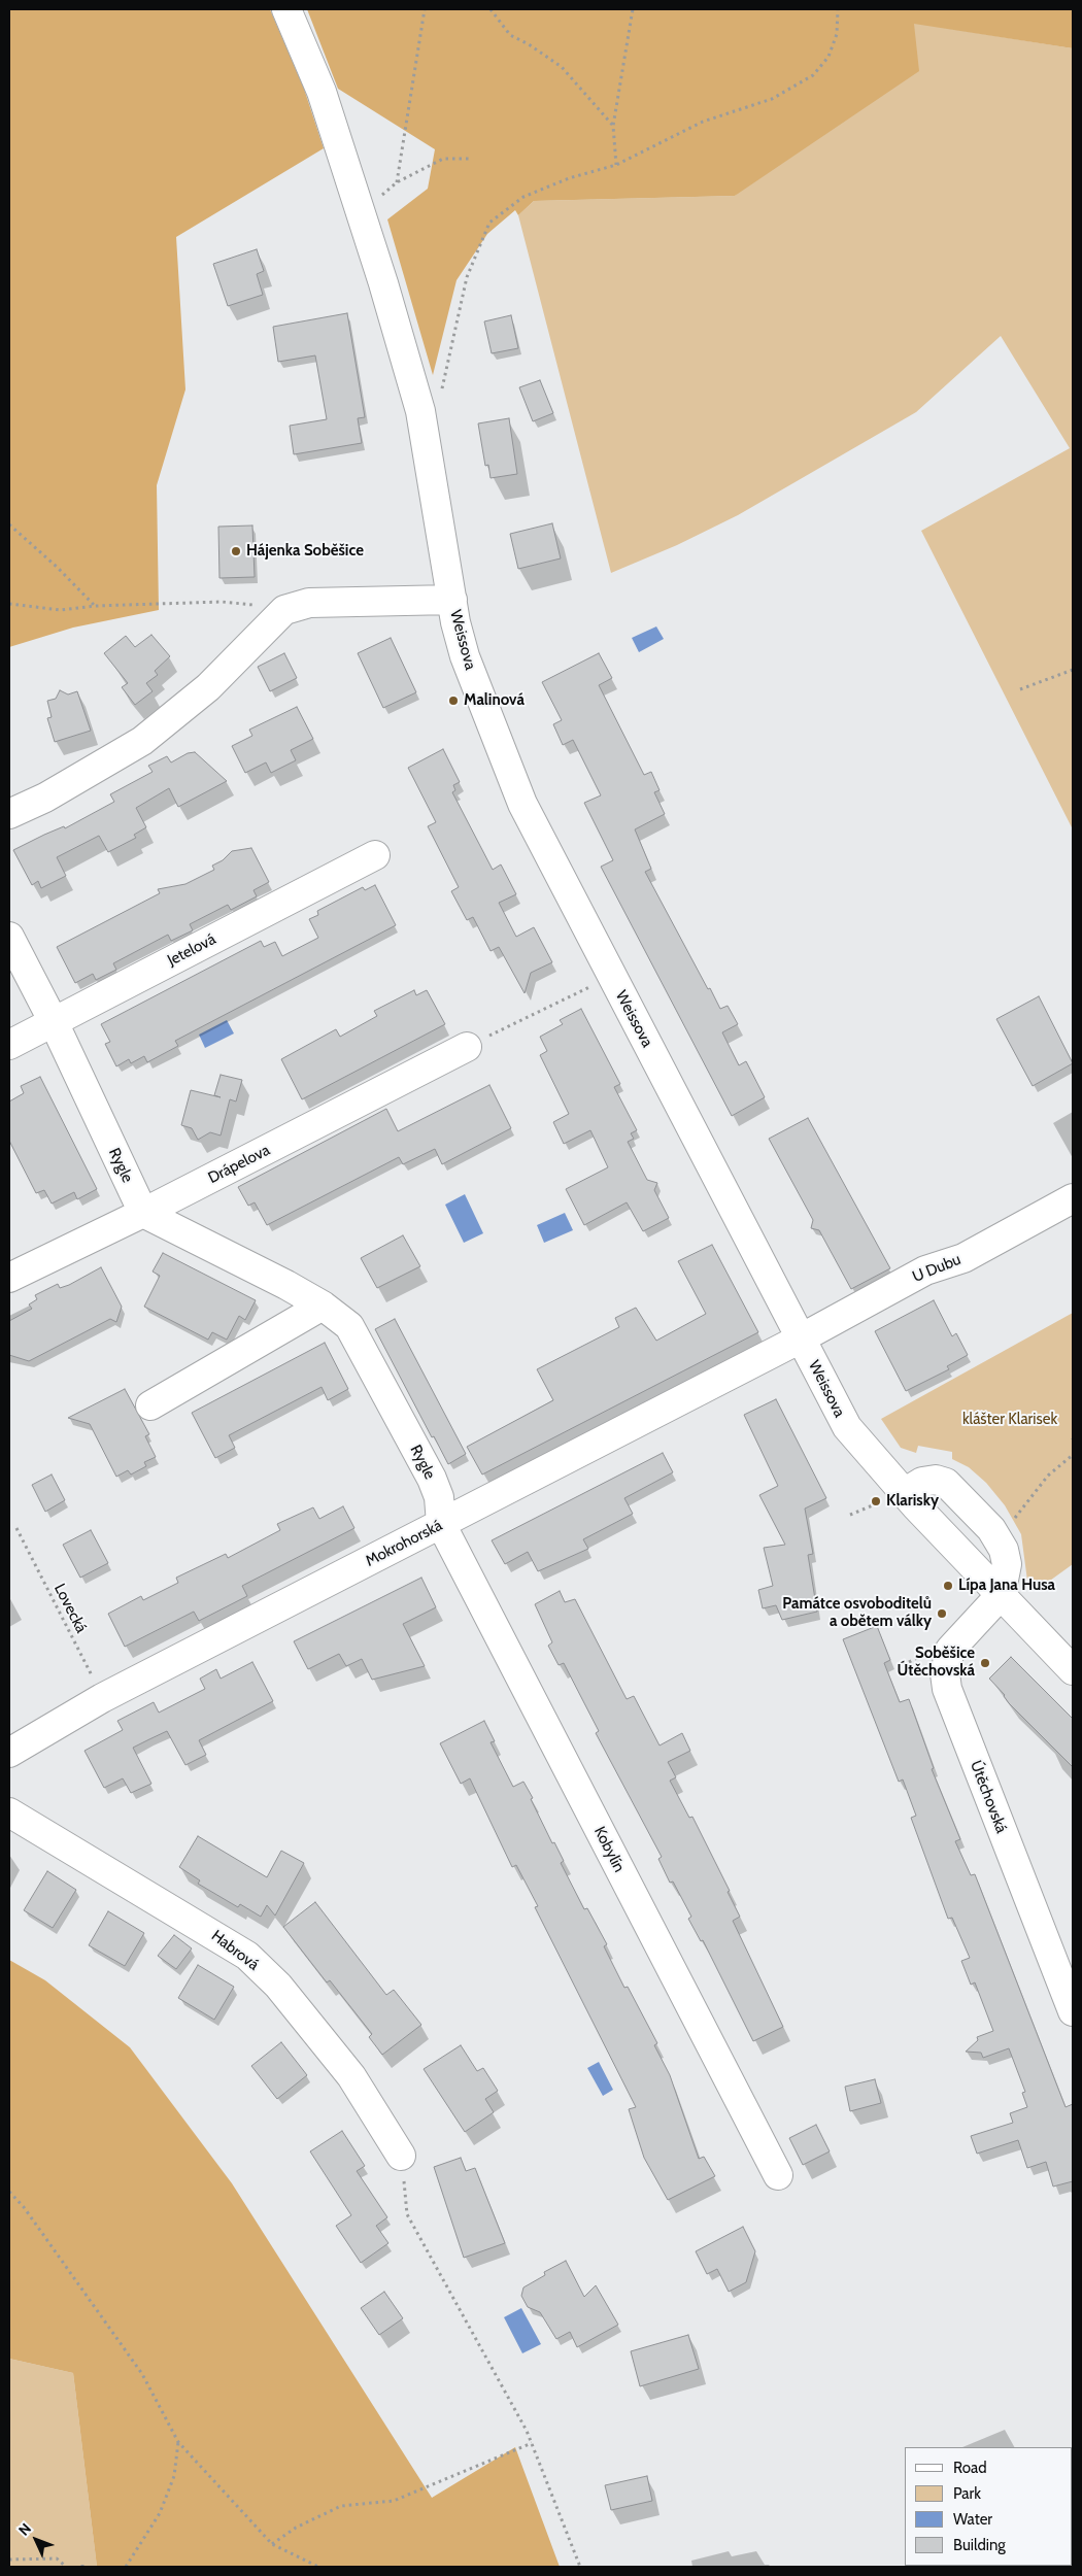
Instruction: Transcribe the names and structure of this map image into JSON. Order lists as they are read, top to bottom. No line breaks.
{"streets":{"street":["Weissova","Jetelová","Drápelova","Rygle","U Dubu","Mokrohorská","Útěchovská","Kobylín","Habrová"],"path":["Lovecká"]},"crossings":[["Weissova","U Dubu"],["Weissova","Mokrohorská"],["Weissova","Útěchovská"],["Jetelová","Rygle"],["Drápelova","Rygle"],["Rygle","Mokrohorská"],["Rygle","Kobylín"],["U Dubu","Mokrohorská"],["Mokrohorská","Lovecká"],["Mokrohorská","Kobylín"]],"parks":["klášter Klarisek"],"places":["Hájenka Soběšice","Malinová","Klarisky","Lípa Jana Husa","Památce osvoboditelů a obětem války","Soběšice Útěchovská"],"legend":["Road","Park","Water","Building"],"north":"top left"}
